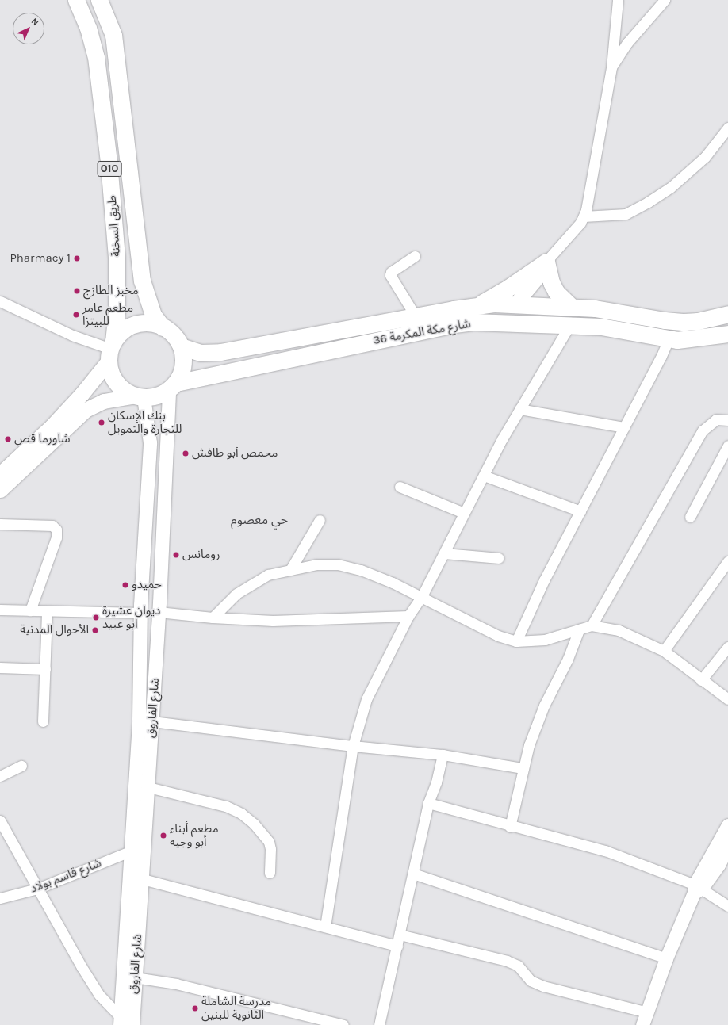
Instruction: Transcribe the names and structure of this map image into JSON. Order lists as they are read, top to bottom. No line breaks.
{"streets":{"main road":["010","طريق السخنة","شارع مكة المكرمة 36"],"street":["شارع الفاروق","شارع قاسم بولاد"]},"crossings":[["طريق السخنة","شارع مكة المكرمة 36"],["طريق السخنة","شارع الفاروق"],["شارع مكة المكرمة 36","شارع الفاروق"],["شارع الفاروق","شارع قاسم بولاد"]],"districts":["حي معصوم"],"places":["Pharmacy 1","مخبز الطازج","مطعم عامر للبيتزا","بنك الإسكان للتجارة والتمويل","شاورما قص","محمص أبو طافش","رومانس","حميدو","ديوان عشيرة ابو عبيد","الأحوال المدنية","مطعم أبناء أبو وجيه","مدرسة الشاملة الثانوية للبنين"],"north":"top right"}
